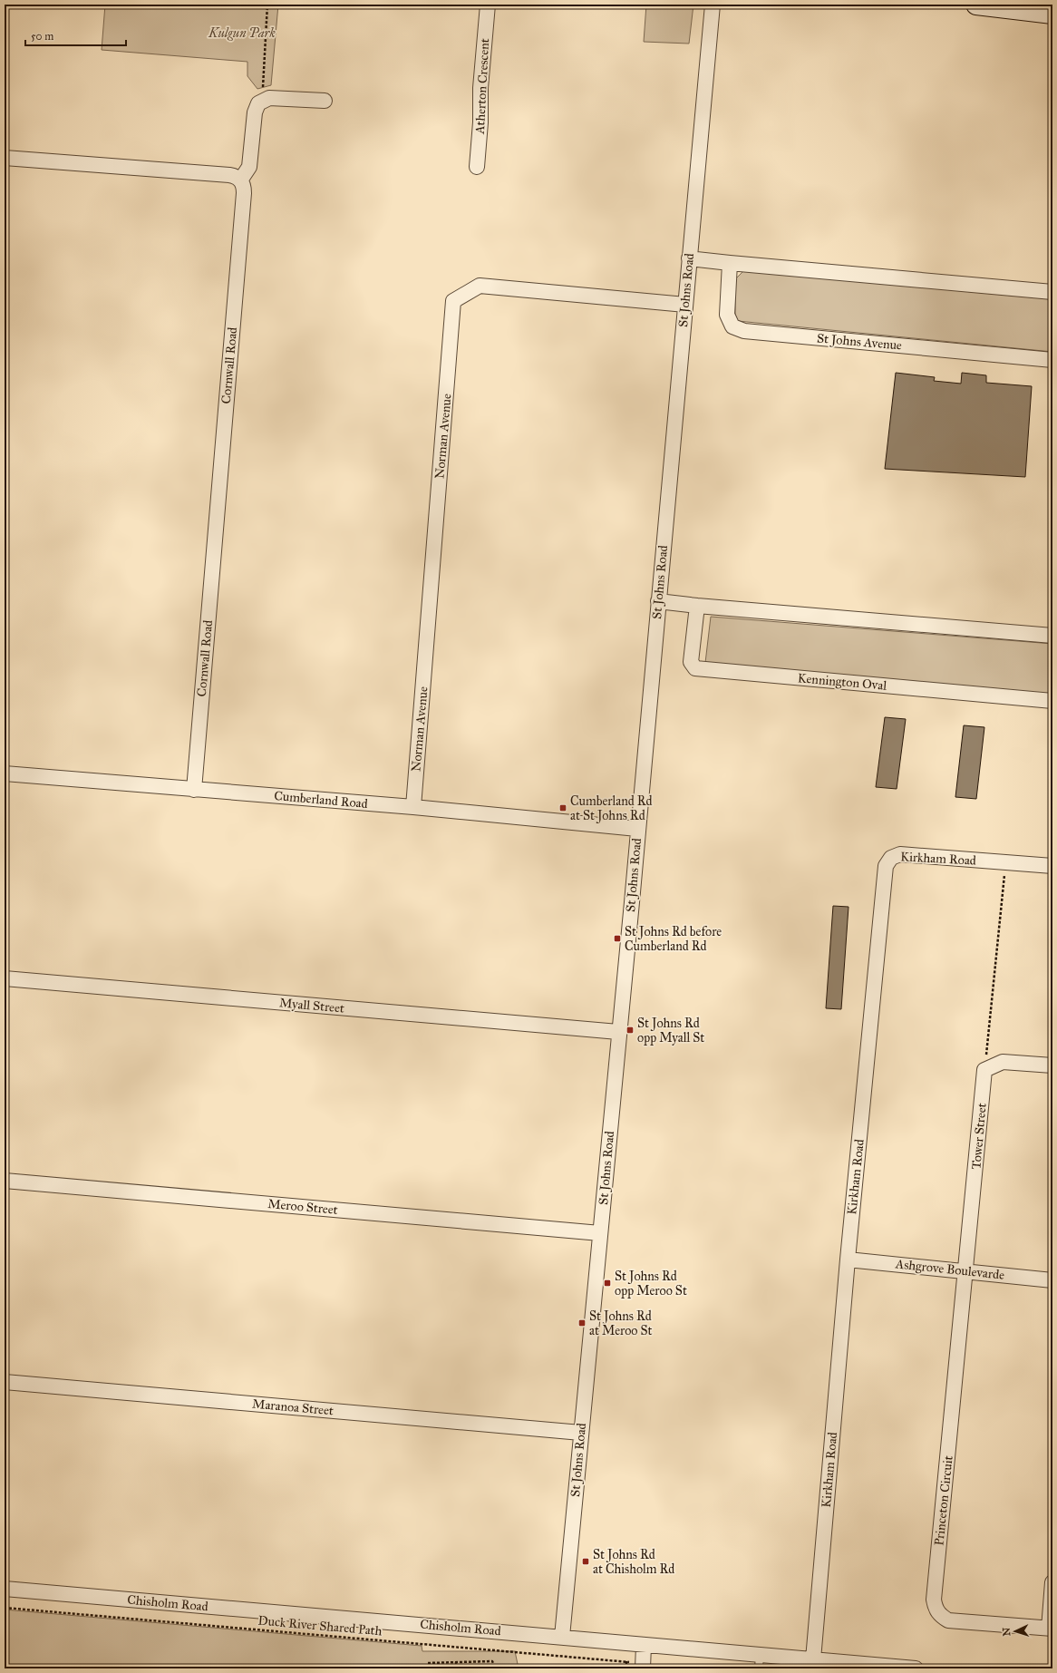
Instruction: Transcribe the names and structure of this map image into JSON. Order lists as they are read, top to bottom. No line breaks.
{"streets":{"street":["Atherton Crescent","St Johns Road","St Johns Avenue","Cornwall Road","Norman Avenue","Kennington Oval","Cumberland Road","Kirkham Road","Myall Street","Tower Street","Meroo Street","Ashgrove Boulevarde","Maranoa Street","Princeton Circuit","Chisholm Road"],"path":["Duck River Shared Path"]},"crossings":[["St Johns Road","Norman Avenue"],["St Johns Road","Cumberland Road"],["St Johns Road","Myall Street"],["St Johns Road","Meroo Street"],["St Johns Road","Maranoa Street"],["St Johns Road","Chisholm Road"],["Cornwall Road","Cumberland Road"],["Norman Avenue","Cumberland Road"],["Kirkham Road","Ashgrove Boulevarde"],["Kirkham Road","Chisholm Road"],["Tower Street","Ashgrove Boulevarde"],["Tower Street","Princeton Circuit"],["Ashgrove Boulevarde","Princeton Circuit"]],"parks":["Kulgun Park"],"places":{"transit":["Cumberland Rd at St Johns Rd","St Johns Rd before Cumberland Rd","St Johns Rd opp Myall St","St Johns Rd opp Meroo St","St Johns Rd at Meroo St","St Johns Rd at Chisholm Rd"]},"scale_bar":"50 m","north":"left"}
